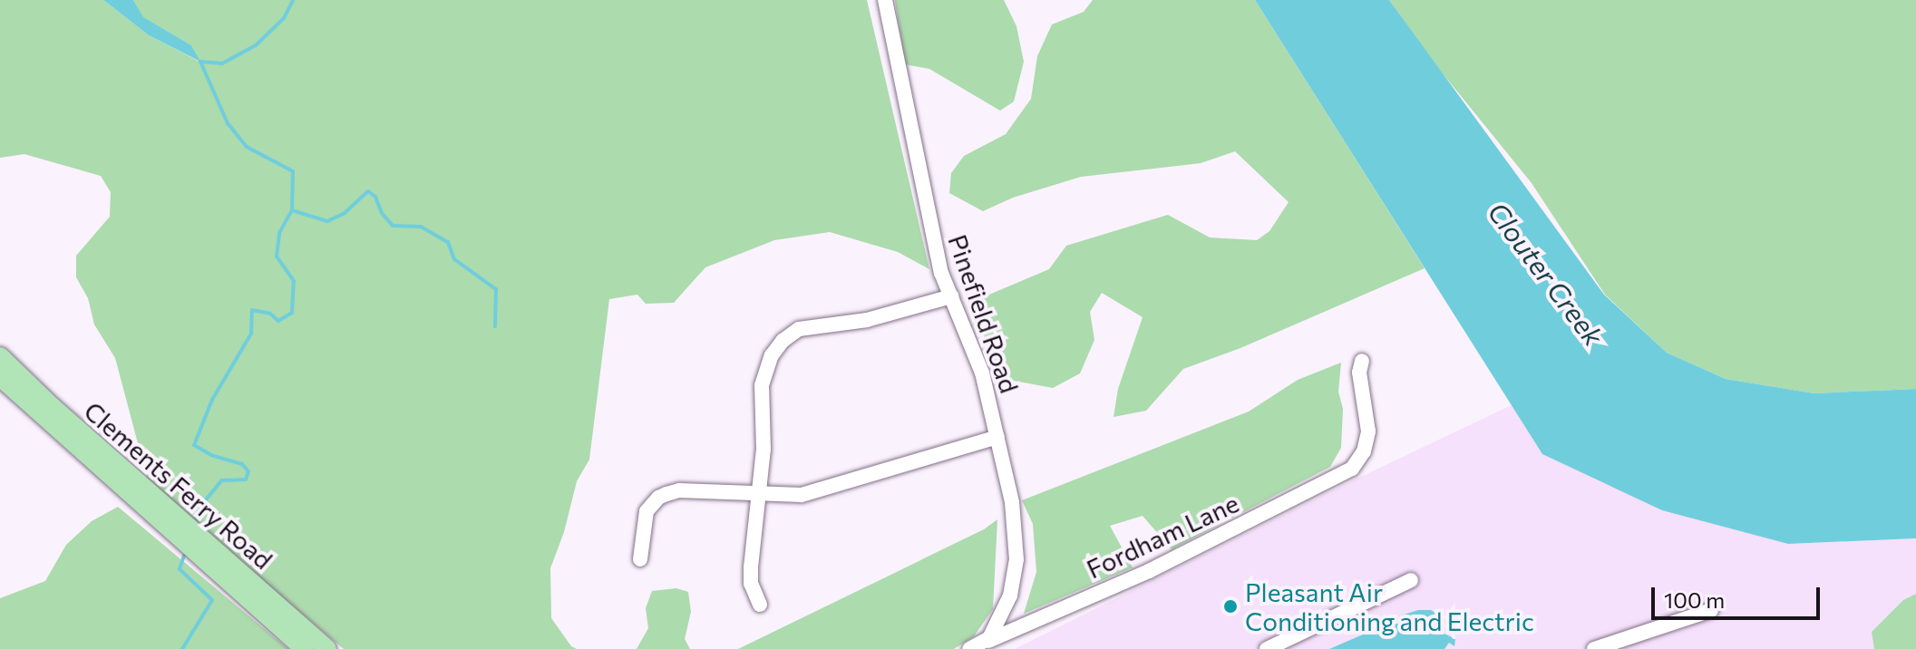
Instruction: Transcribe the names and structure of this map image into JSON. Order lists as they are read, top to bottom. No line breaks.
{"streets":{"main road":["Clements Ferry Road"],"street":["Pinefield Road","Fordham Lane"]},"crossings":[["Pinefield Road","Fordham Lane"]],"water":["Clouter Creek"],"places":["Pleasant Air Conditioning and Electric"],"scale_bar":"100 m"}
